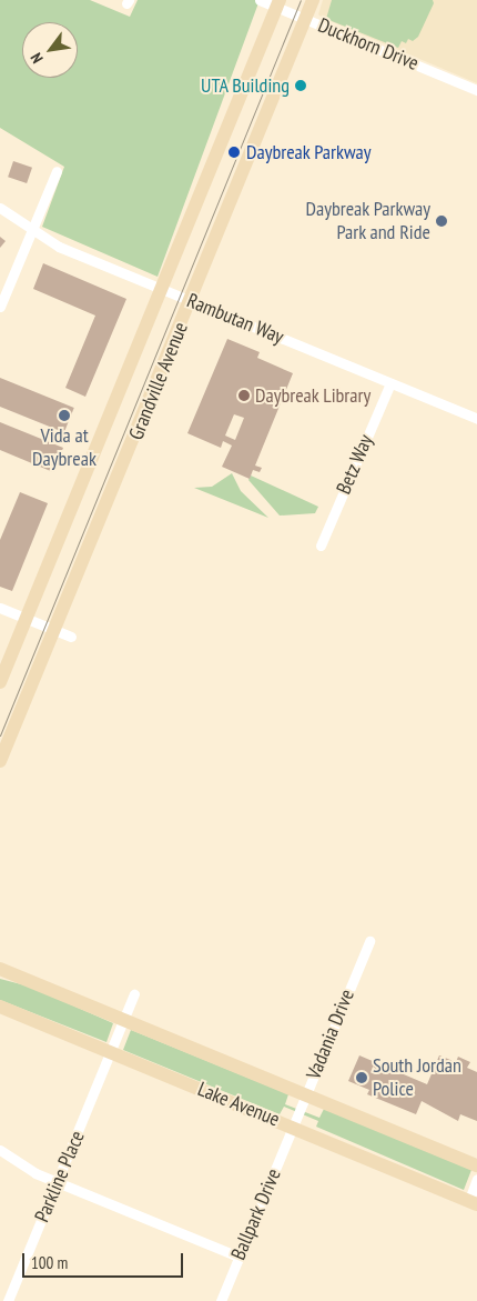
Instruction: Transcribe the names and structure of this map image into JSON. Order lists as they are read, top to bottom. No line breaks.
{"streets":{"street":["Duckhorn Drive","Rambutan Way","Grandville Avenue","Betz Way","Vadania Drive","Lake Avenue","Parkline Place","Ballpark Drive"]},"crossings":[["Duckhorn Drive","Grandville Avenue"],["Rambutan Way","Grandville Avenue"],["Rambutan Way","Betz Way"],["Vadania Drive","Lake Avenue"],["Vadania Drive","Ballpark Drive"],["Lake Avenue","Parkline Place"],["Lake Avenue","Ballpark Drive"]],"places":["UTA Building","Daybreak Parkway","Daybreak Parkway Park and Ride","Daybreak Library","Vida at Daybreak","South Jordan Police"],"scale_bar":"100 m","north":"bottom left"}
